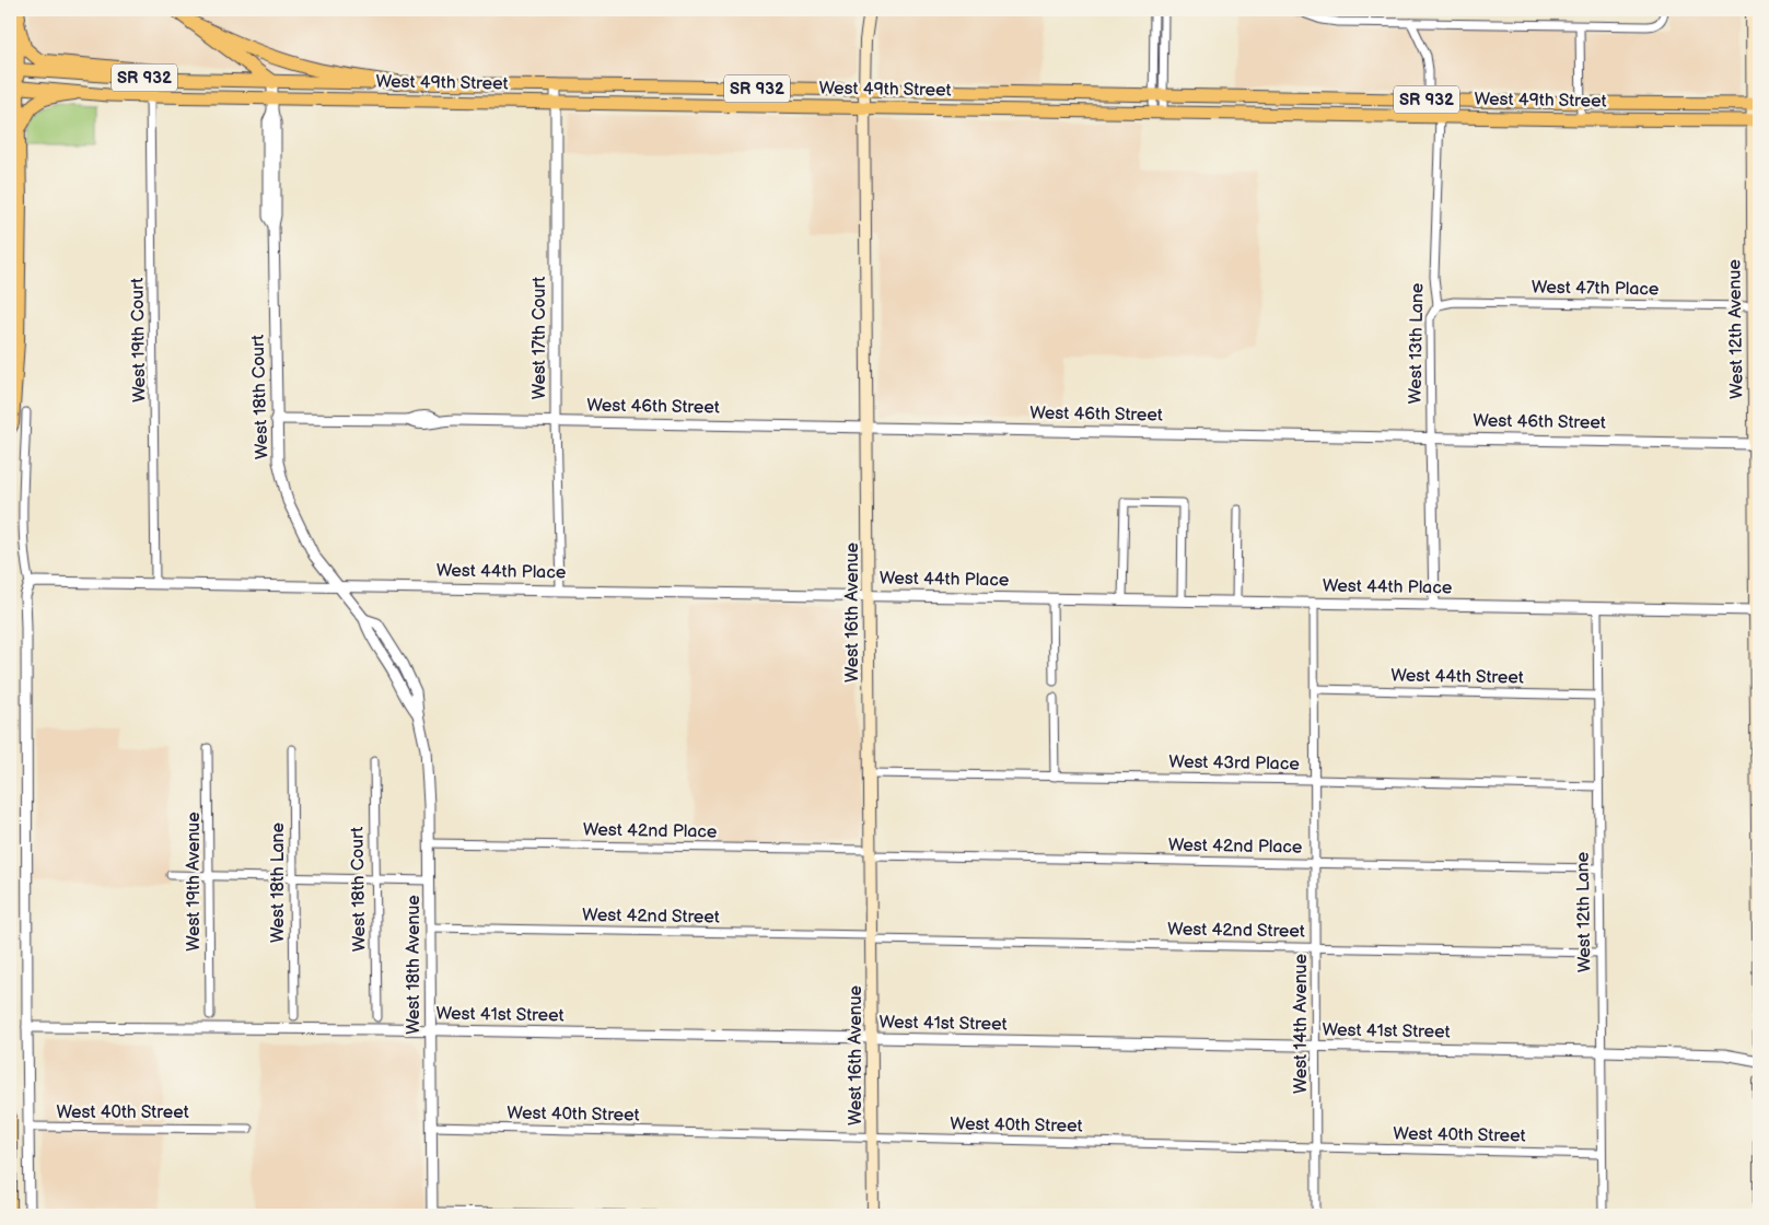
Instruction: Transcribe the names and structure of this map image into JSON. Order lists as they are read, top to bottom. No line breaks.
{"streets":{"main road":["SR 932","West 49th Street","West 12th Avenue","West 16th Avenue"],"street":["West 47th Place","West 17th Court","West 19th Court","West 13th Lane","West 18th Court","West 46th Street","West 44th Place","West 44th Street","West 43rd Place","West 42nd Place","West 19th Avenue","West 18th Lane","West 12th Lane","West 42nd Street","West 18th Avenue","West 41st Street","West 14th Avenue","West 40th Street"]},"crossings":[["West 49th Street","West 12th Avenue"],["West 49th Street","West 17th Court"],["West 49th Street","West 19th Court"],["West 49th Street","West 13th Lane"],["West 49th Street","West 18th Court"],["West 49th Street","West 16th Avenue"],["West 47th Place","West 12th Avenue"],["West 47th Place","West 13th Lane"],["West 12th Avenue","West 46th Street"],["West 12th Avenue","West 44th Place"],["West 17th Court","West 46th Street"],["West 17th Court","West 44th Place"],["West 19th Court","West 44th Place"],["West 13th Lane","West 46th Street"],["West 13th Lane","West 44th Place"],["West 18th Court","West 46th Street"],["West 18th Court","West 44th Place"],["West 18th Court","West 18th Avenue"],["West 46th Street","West 16th Avenue"],["West 44th Place","West 16th Avenue"],["West 44th Place","West 12th Lane"],["West 44th Place","West 18th Avenue"],["West 44th Place","West 14th Avenue"],["West 16th Avenue","West 43rd Place"],["West 16th Avenue","West 42nd Place"],["West 16th Avenue","West 42nd Street"],["West 16th Avenue","West 41st Street"],["West 16th Avenue","West 40th Street"],["West 44th Street","West 12th Lane"],["West 44th Street","West 14th Avenue"],["West 43rd Place","West 12th Lane"],["West 43rd Place","West 14th Avenue"],["West 42nd Place","West 12th Lane"],["West 42nd Place","West 18th Avenue"],["West 42nd Place","West 14th Avenue"],["West 12th Lane","West 42nd Street"],["West 12th Lane","West 41st Street"],["West 12th Lane","West 40th Street"],["West 42nd Street","West 18th Avenue"],["West 42nd Street","West 14th Avenue"],["West 18th Avenue","West 41st Street"],["West 18th Avenue","West 40th Street"],["West 41st Street","West 14th Avenue"],["West 14th Avenue","West 40th Street"]]}
